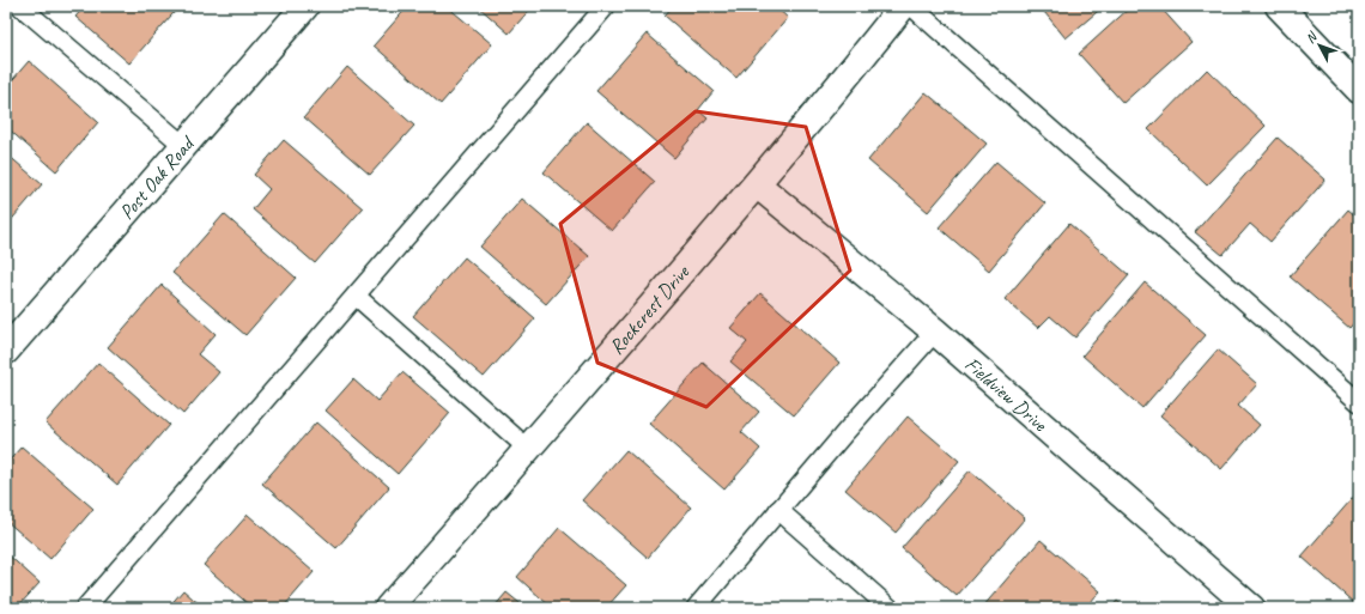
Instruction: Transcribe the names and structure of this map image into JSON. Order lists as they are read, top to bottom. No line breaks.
{"streets":{"street":["Post Oak Road","Rockcrest Drive","Fieldview Drive"]},"crossings":[["Rockcrest Drive","Fieldview Drive"]],"north":"top left"}
